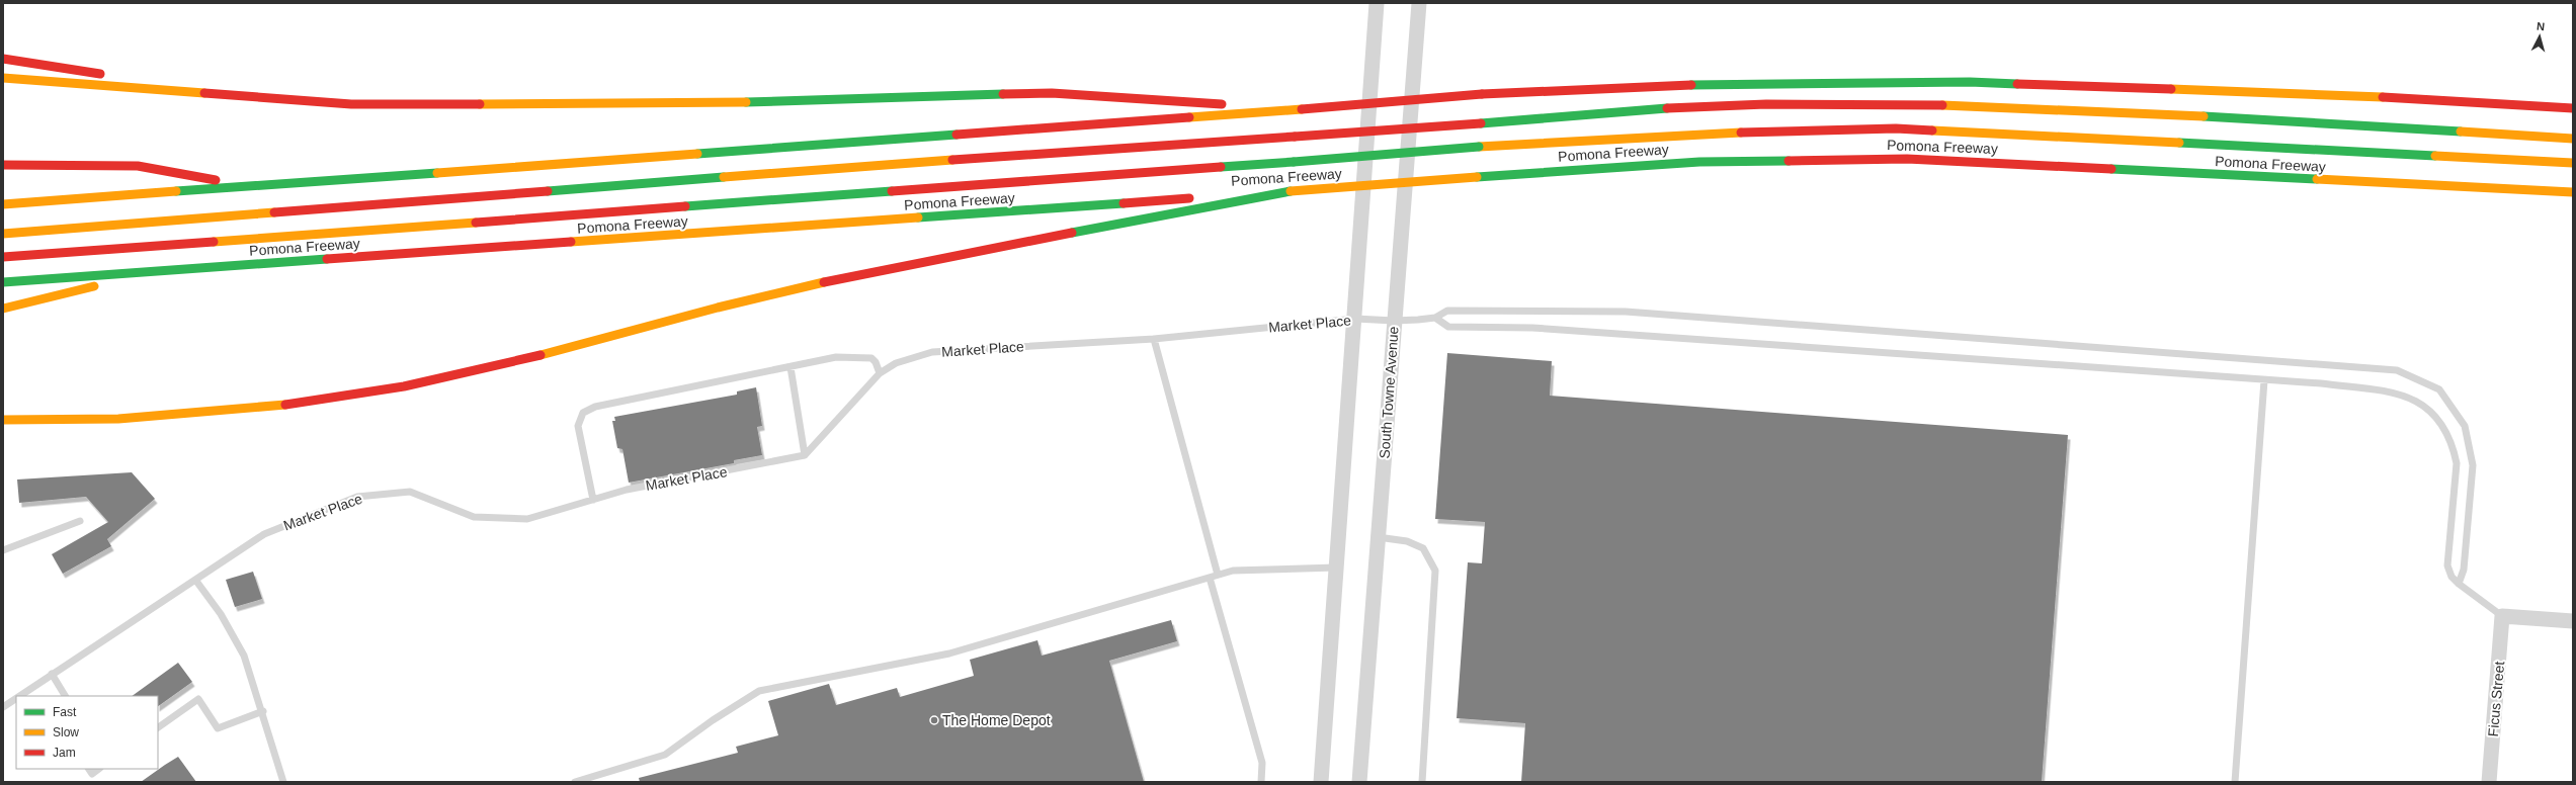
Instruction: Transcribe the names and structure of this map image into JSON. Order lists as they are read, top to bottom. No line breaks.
{"streets":{"highway":["Pomona Freeway"],"street":["South Towne Avenue","Ficus Street"],"lane":["Market Place"]},"crossings":[["Market Place","South Towne Avenue"]],"places":["The Home Depot"],"legend":["Fast","Slow","Jam"],"north":"top"}
